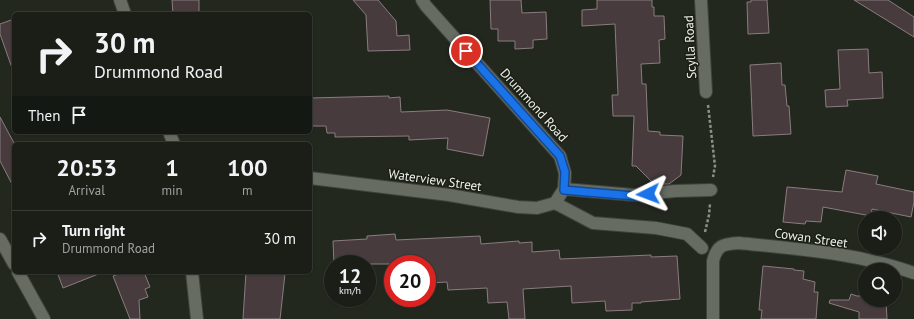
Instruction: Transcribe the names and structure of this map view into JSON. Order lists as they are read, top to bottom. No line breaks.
{"streets":{"street":["Scylla Road","Drummond Road","Waterview Street","Cowan Street"]},"page":{"turn":["30 m","Drummond Road"],"then":"Then","eta":["20:53","Arrival","1","min","100","m"],"list":[{"name":"Turn right","note":"Drummond Road","value":"30 m"}],"speed":"12 km/h","limit":"20"}}
